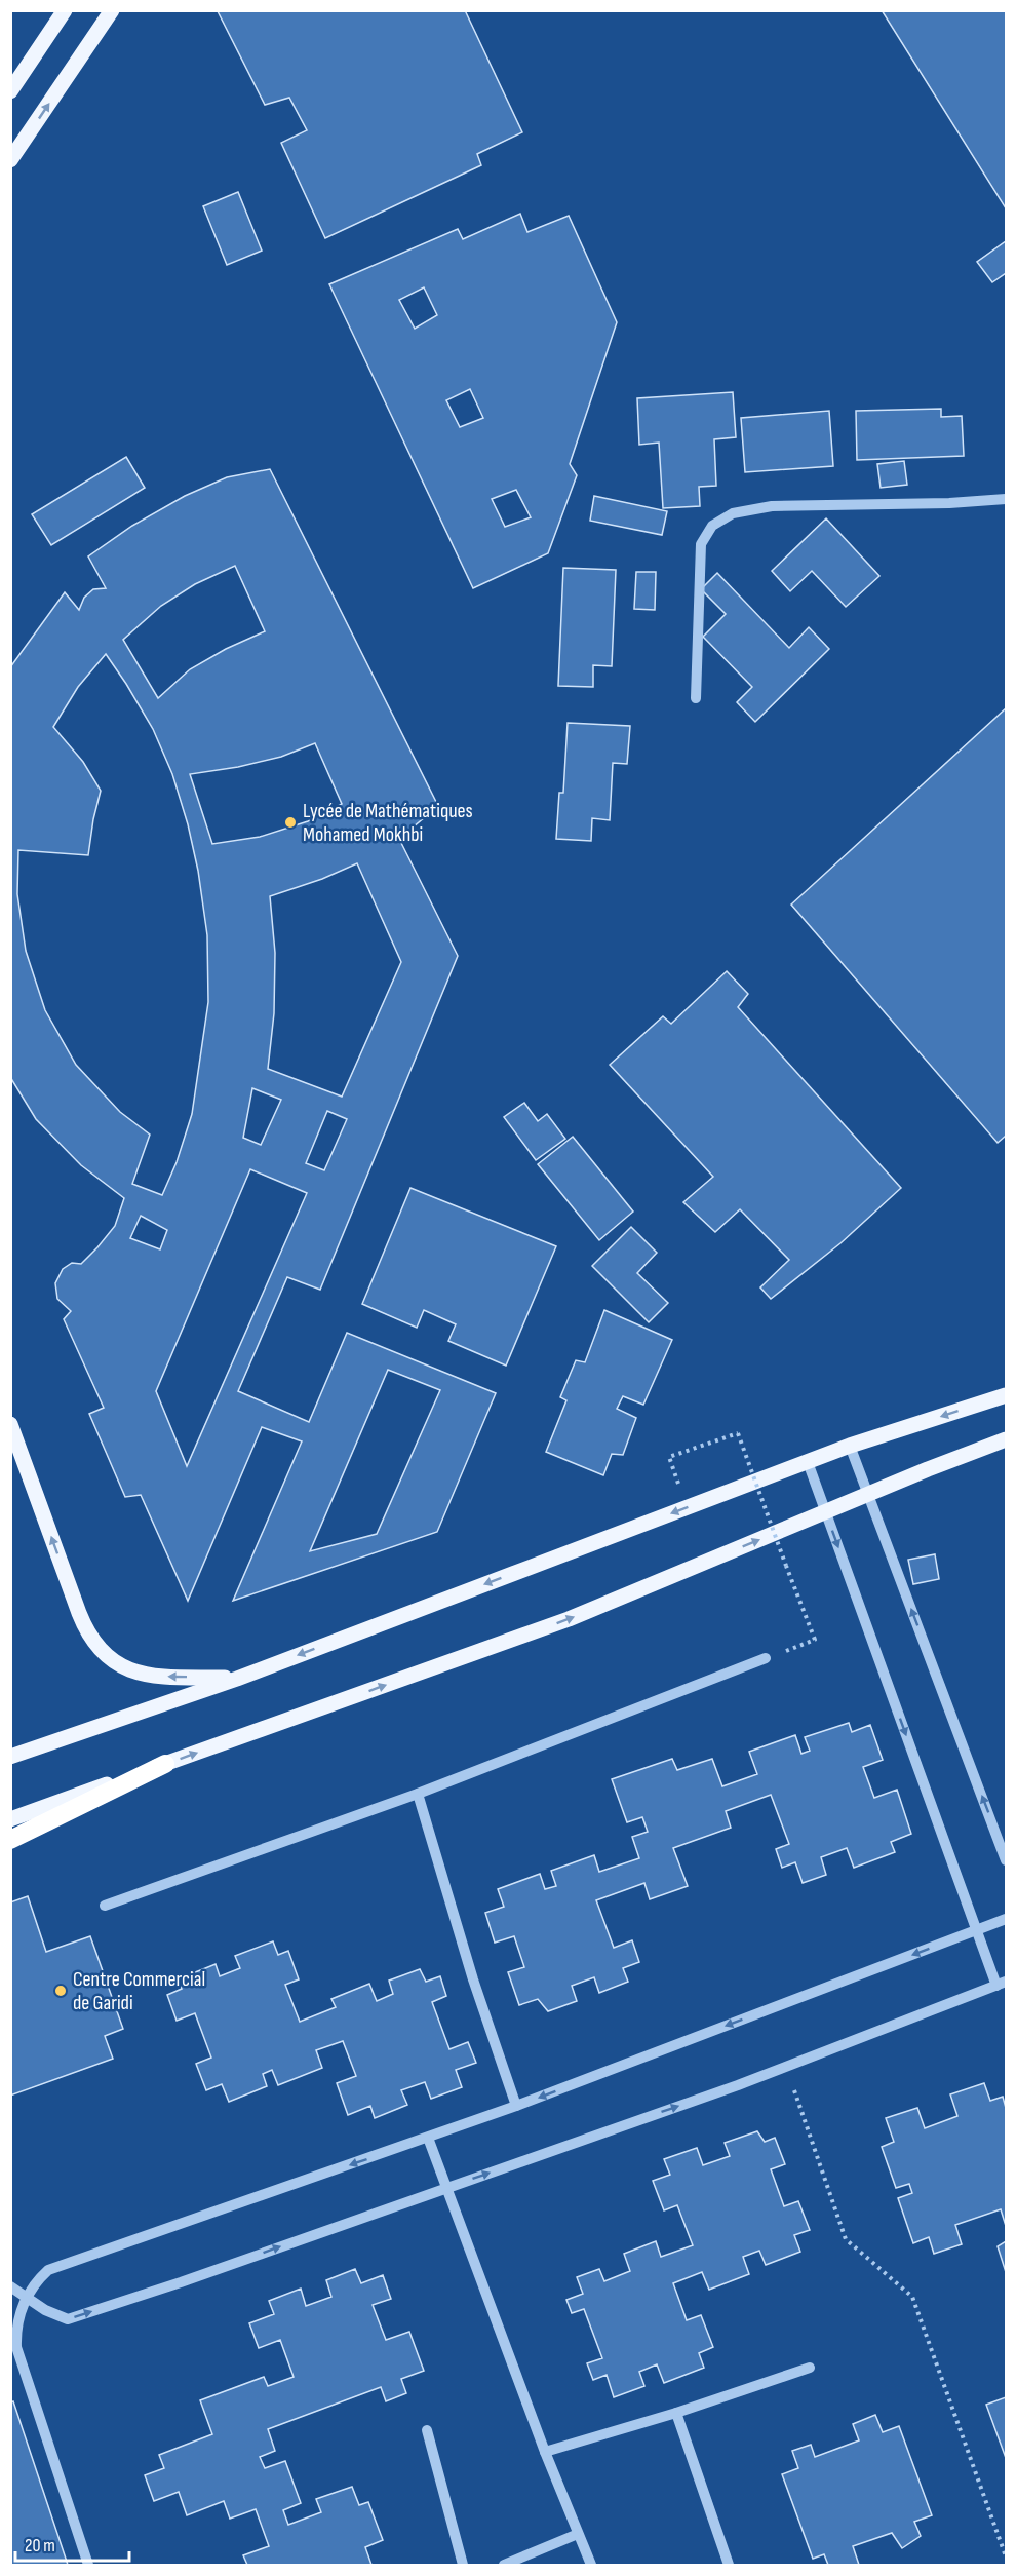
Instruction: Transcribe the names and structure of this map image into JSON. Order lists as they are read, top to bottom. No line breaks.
{"places":["Lycée de Mathématiques Mohamed Mokhbi","Centre Commercial de Garidi"],"scale_bar":"20 m"}
